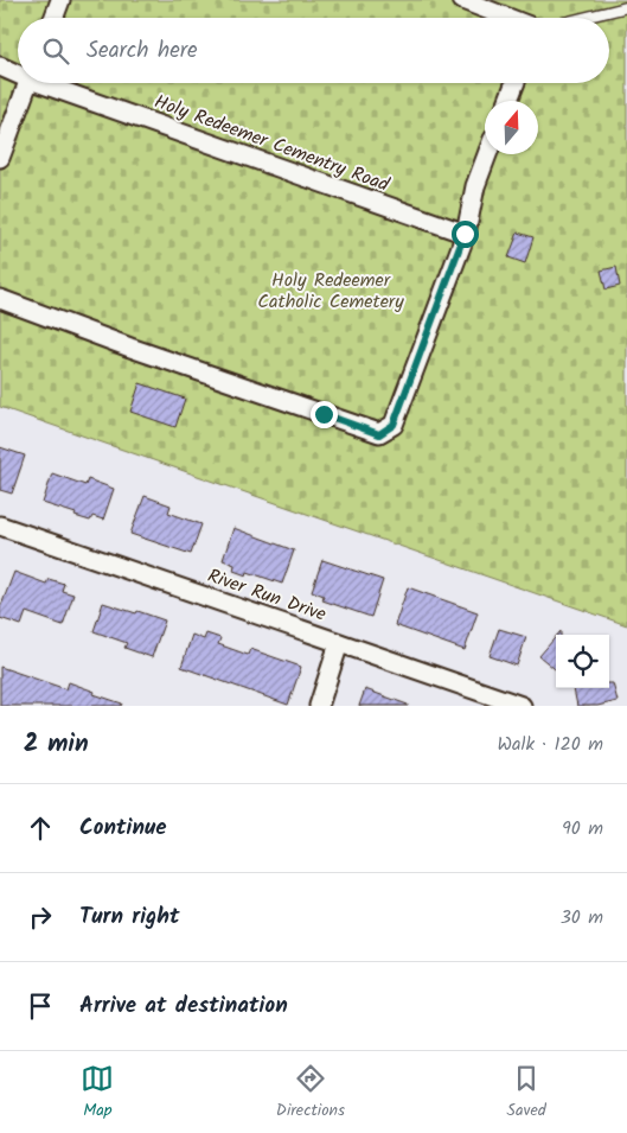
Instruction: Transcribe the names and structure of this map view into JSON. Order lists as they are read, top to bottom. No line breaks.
{"streets":{"street":["Holy Redeemer Cementry Road","River Run Drive"]},"parks":["Holy Redeemer Catholic Cemetery"],"north":"top","page":{"search":"Search here","heading":["2 min","Walk · 120 m"],"list":[["Continue","90 m"],["Turn right","30 m"],"Arrive at destination"],"nav":["Map","Directions","Saved"]}}
